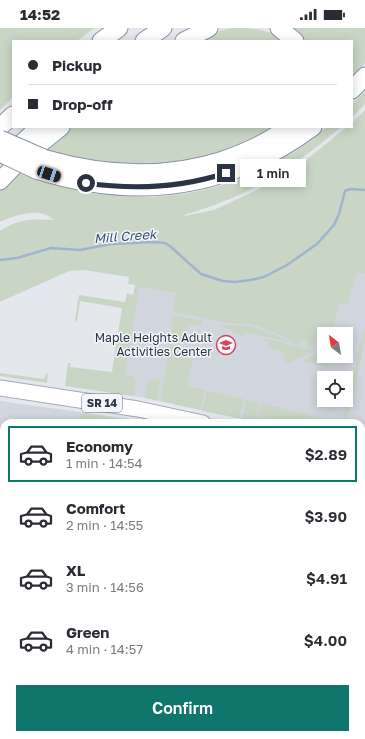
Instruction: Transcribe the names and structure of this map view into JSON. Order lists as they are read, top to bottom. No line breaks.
{"streets":{"main road":["SR 14"]},"water":["Mill Creek"],"places":{"school or university":["Maple Heights Adult Activities Center"]},"north":"top left","page":{"status":"14:52","banner":["Pickup","Drop-off"],"bubble":"1 min","list":[{"name":"Economy","note":"1 min · 14:54","value":"$2.89"},{"name":"Comfort","note":"2 min · 14:55","value":"$3.90"},{"name":"XL","note":"3 min · 14:56","value":"$4.91"},{"name":"Green","note":"4 min · 14:57","value":"$4.00"}],"buttons":"Confirm"}}
